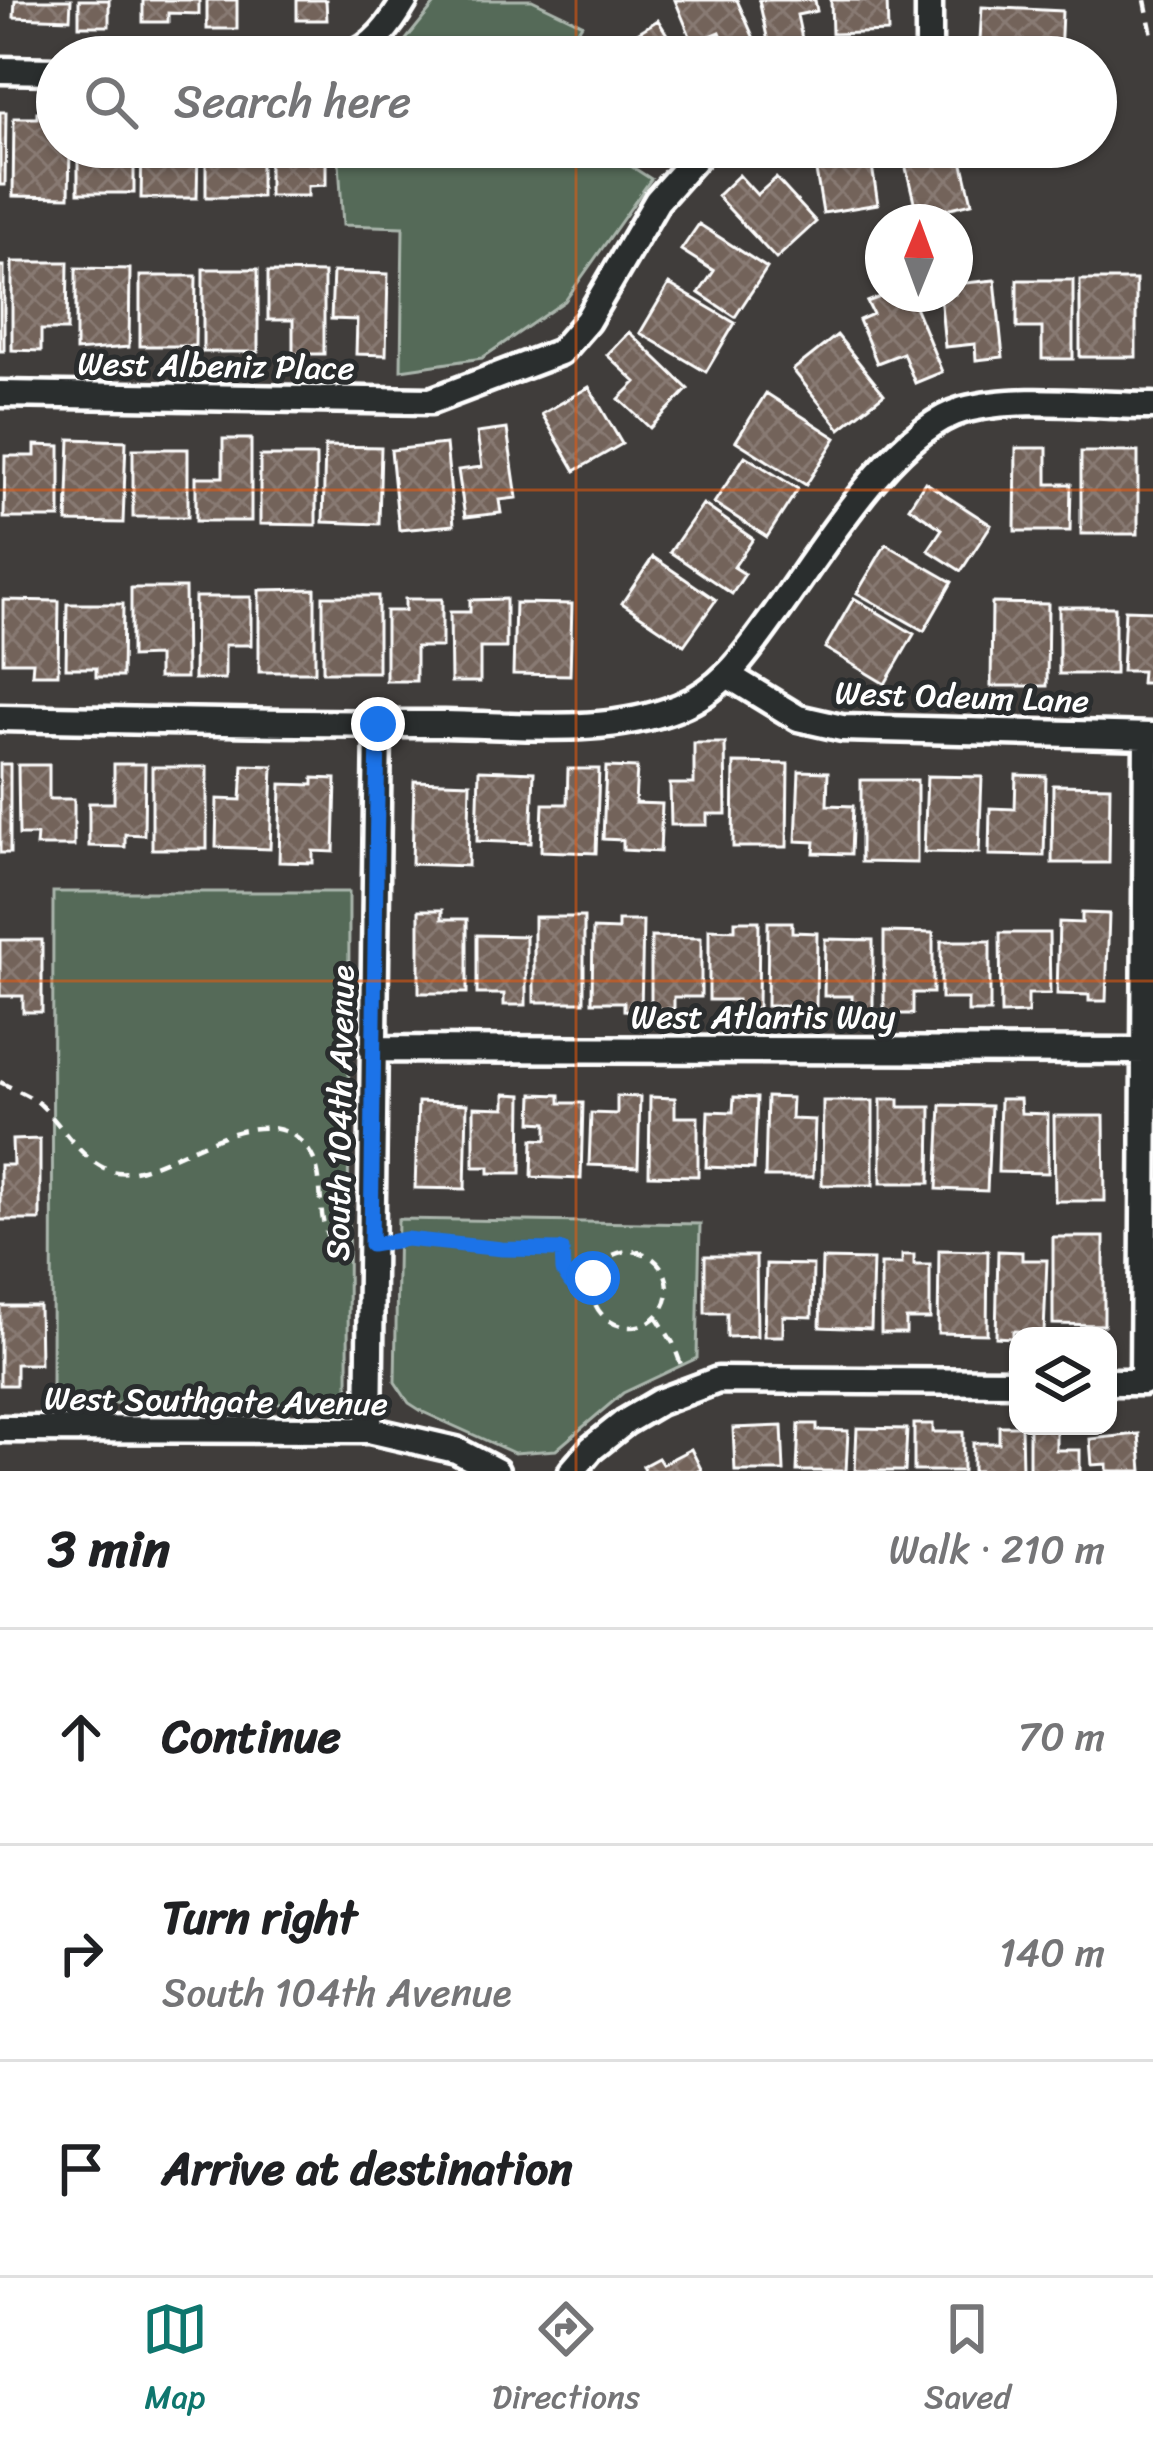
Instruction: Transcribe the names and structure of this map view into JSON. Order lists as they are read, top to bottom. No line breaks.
{"streets":{"street":["West Albeniz Place","West Odeum Lane","West Atlantis Way","South 104th Avenue","West Southgate Avenue"]},"crossings":[["West Atlantis Way","South 104th Avenue"],["South 104th Avenue","West Southgate Avenue"]],"north":"top","page":{"search":"Search here","heading":["3 min","Walk · 210 m"],"list":[["Continue","70 m"],["Turn right","South 104th Avenue","140 m"],"Arrive at destination"],"nav":["Map","Directions","Saved"]}}
